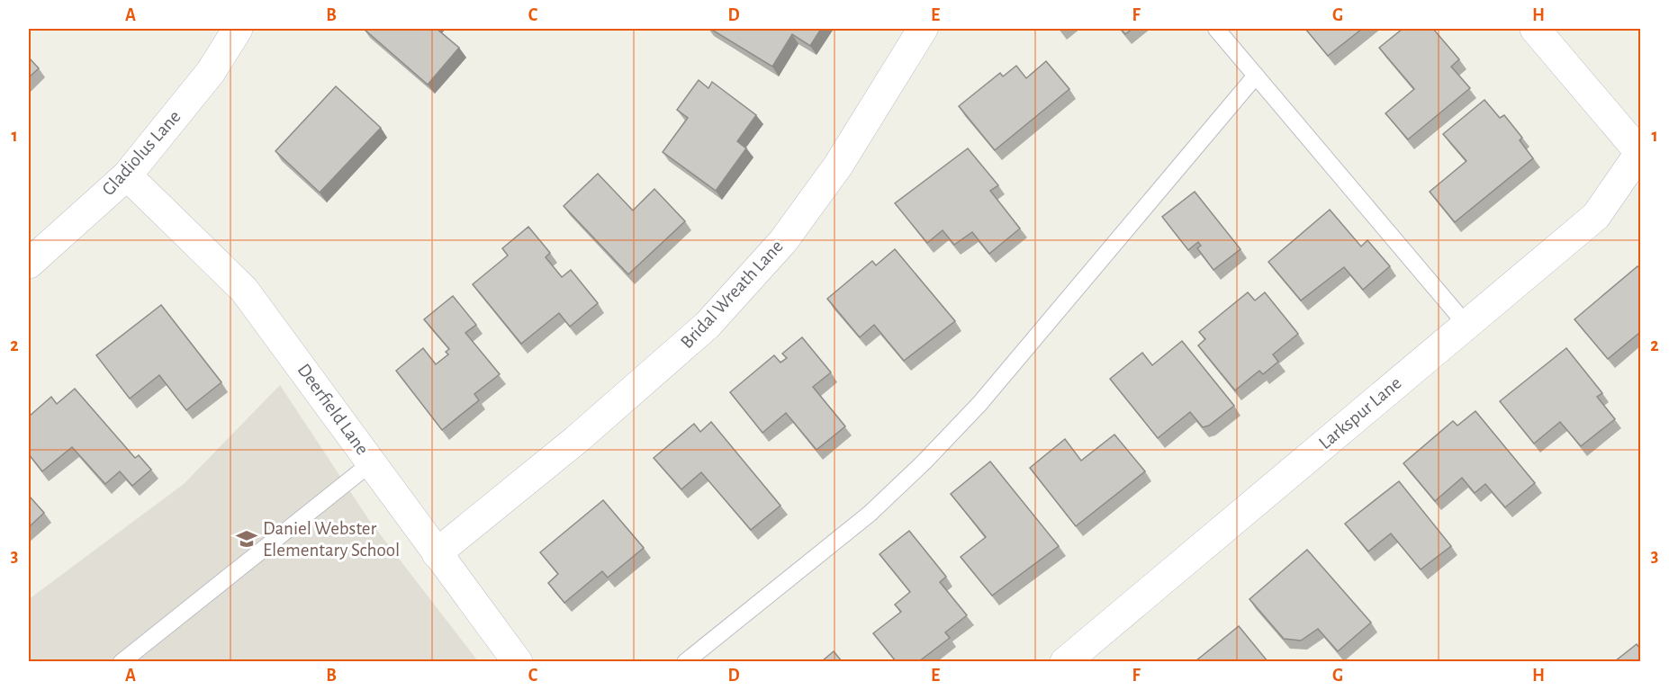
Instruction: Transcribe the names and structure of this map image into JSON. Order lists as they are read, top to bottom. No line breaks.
{"streets":{"street":["Gladiolus Lane","Bridal Wreath Lane","Deerfield Lane","Larkspur Lane"]},"crossings":[["Gladiolus Lane","Deerfield Lane"],["Bridal Wreath Lane","Deerfield Lane"]],"places":{"school or university":["Daniel Webster Elementary School"]},"grid":{"columns":["A","B","C","D","E","F","G","H"],"rows":["1","2","3"]}}
